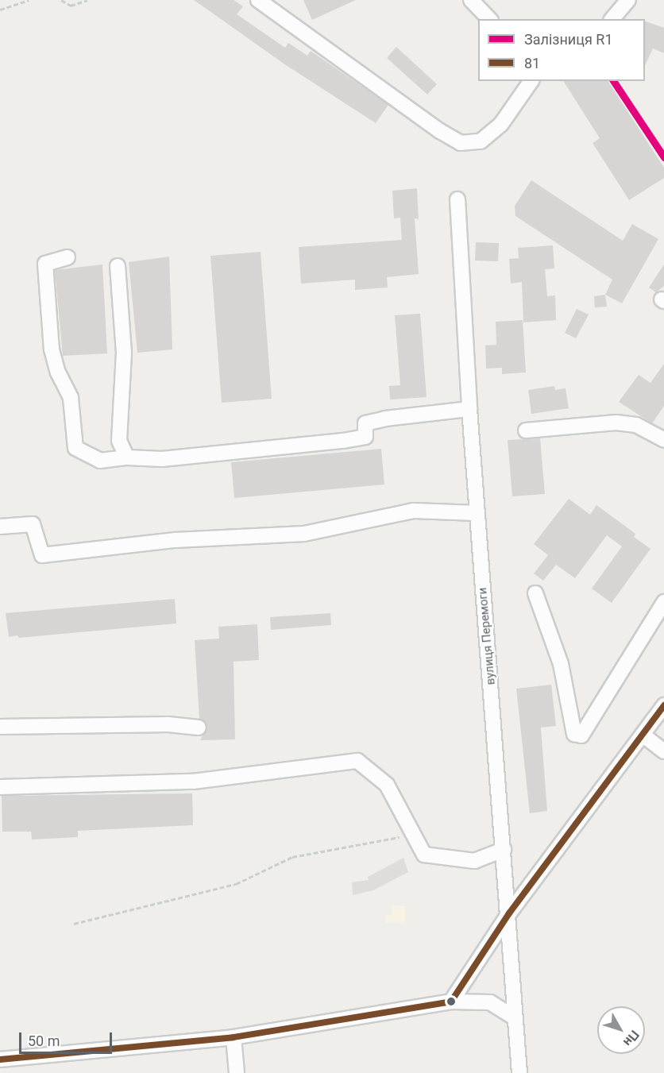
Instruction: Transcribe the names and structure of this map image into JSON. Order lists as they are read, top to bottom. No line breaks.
{"streets":{"street":["вулиця Перемоги"]},"lines":["rail line R1","transit line 81"],"legend":["Залізниця R1","81"],"scale_bar":"50 m","north":"bottom right"}
